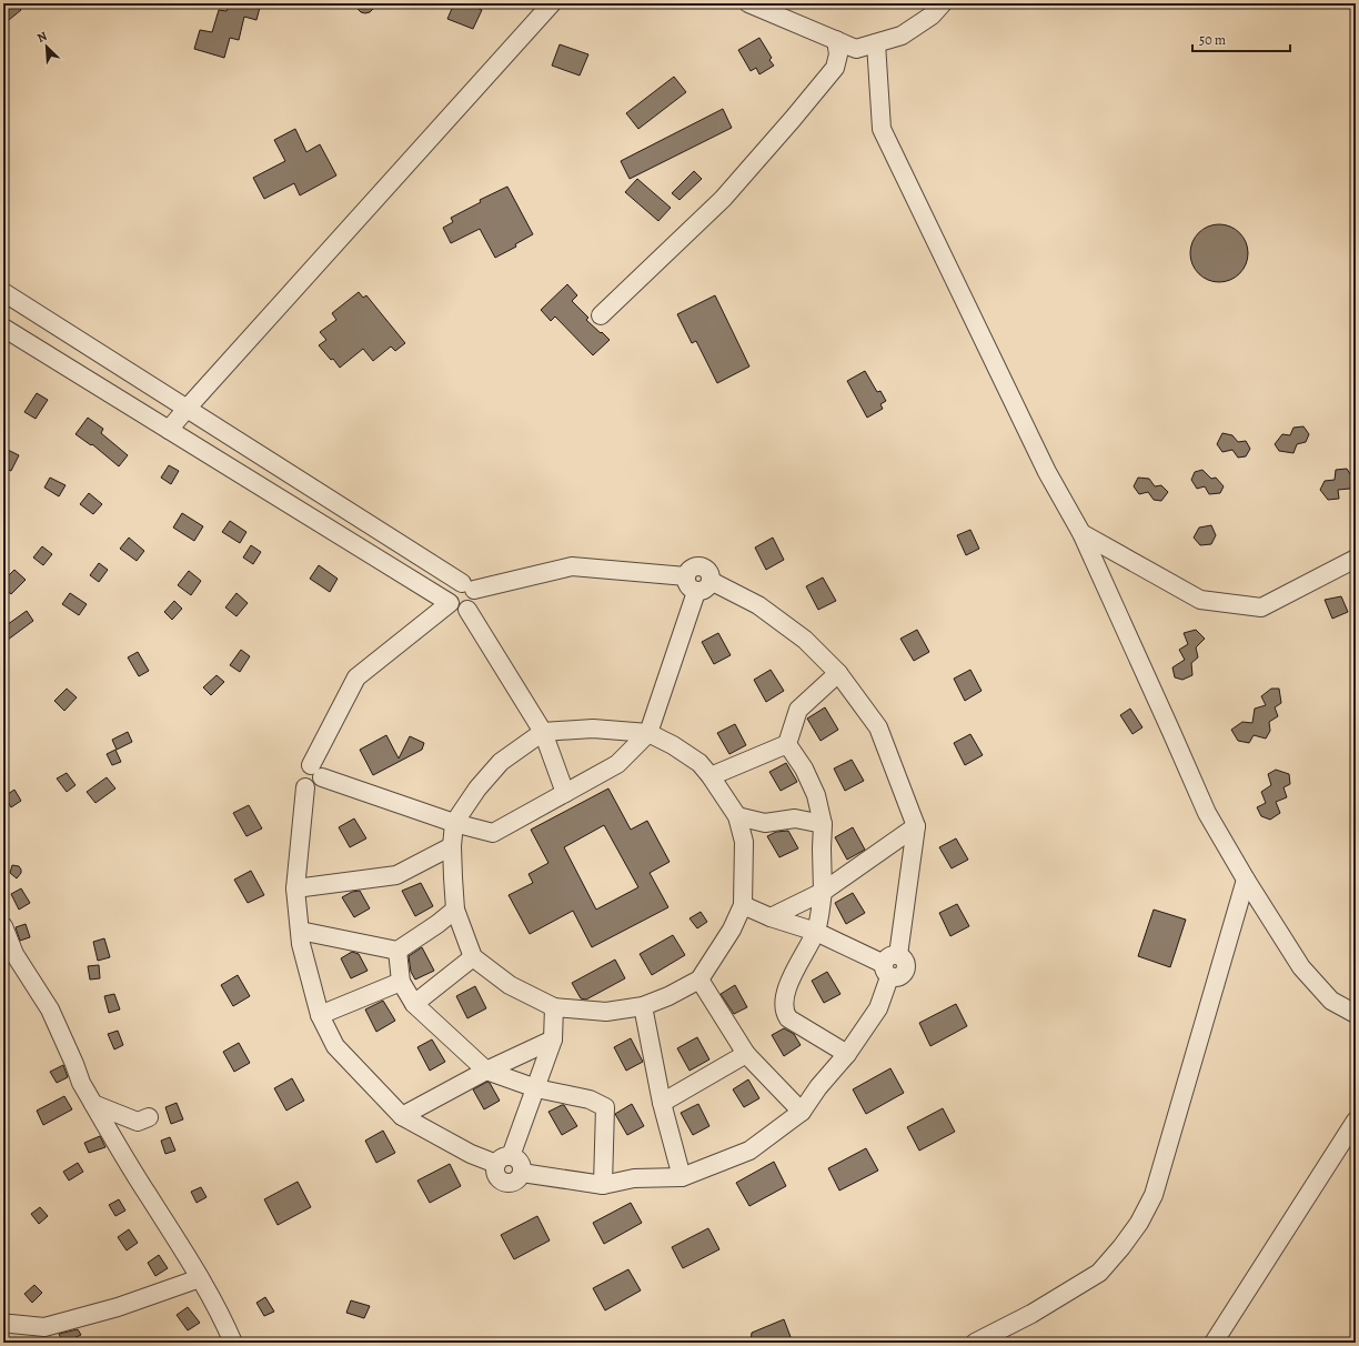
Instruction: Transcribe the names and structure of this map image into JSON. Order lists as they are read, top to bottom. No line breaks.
{"scale_bar":"50 m","north":"top left"}
